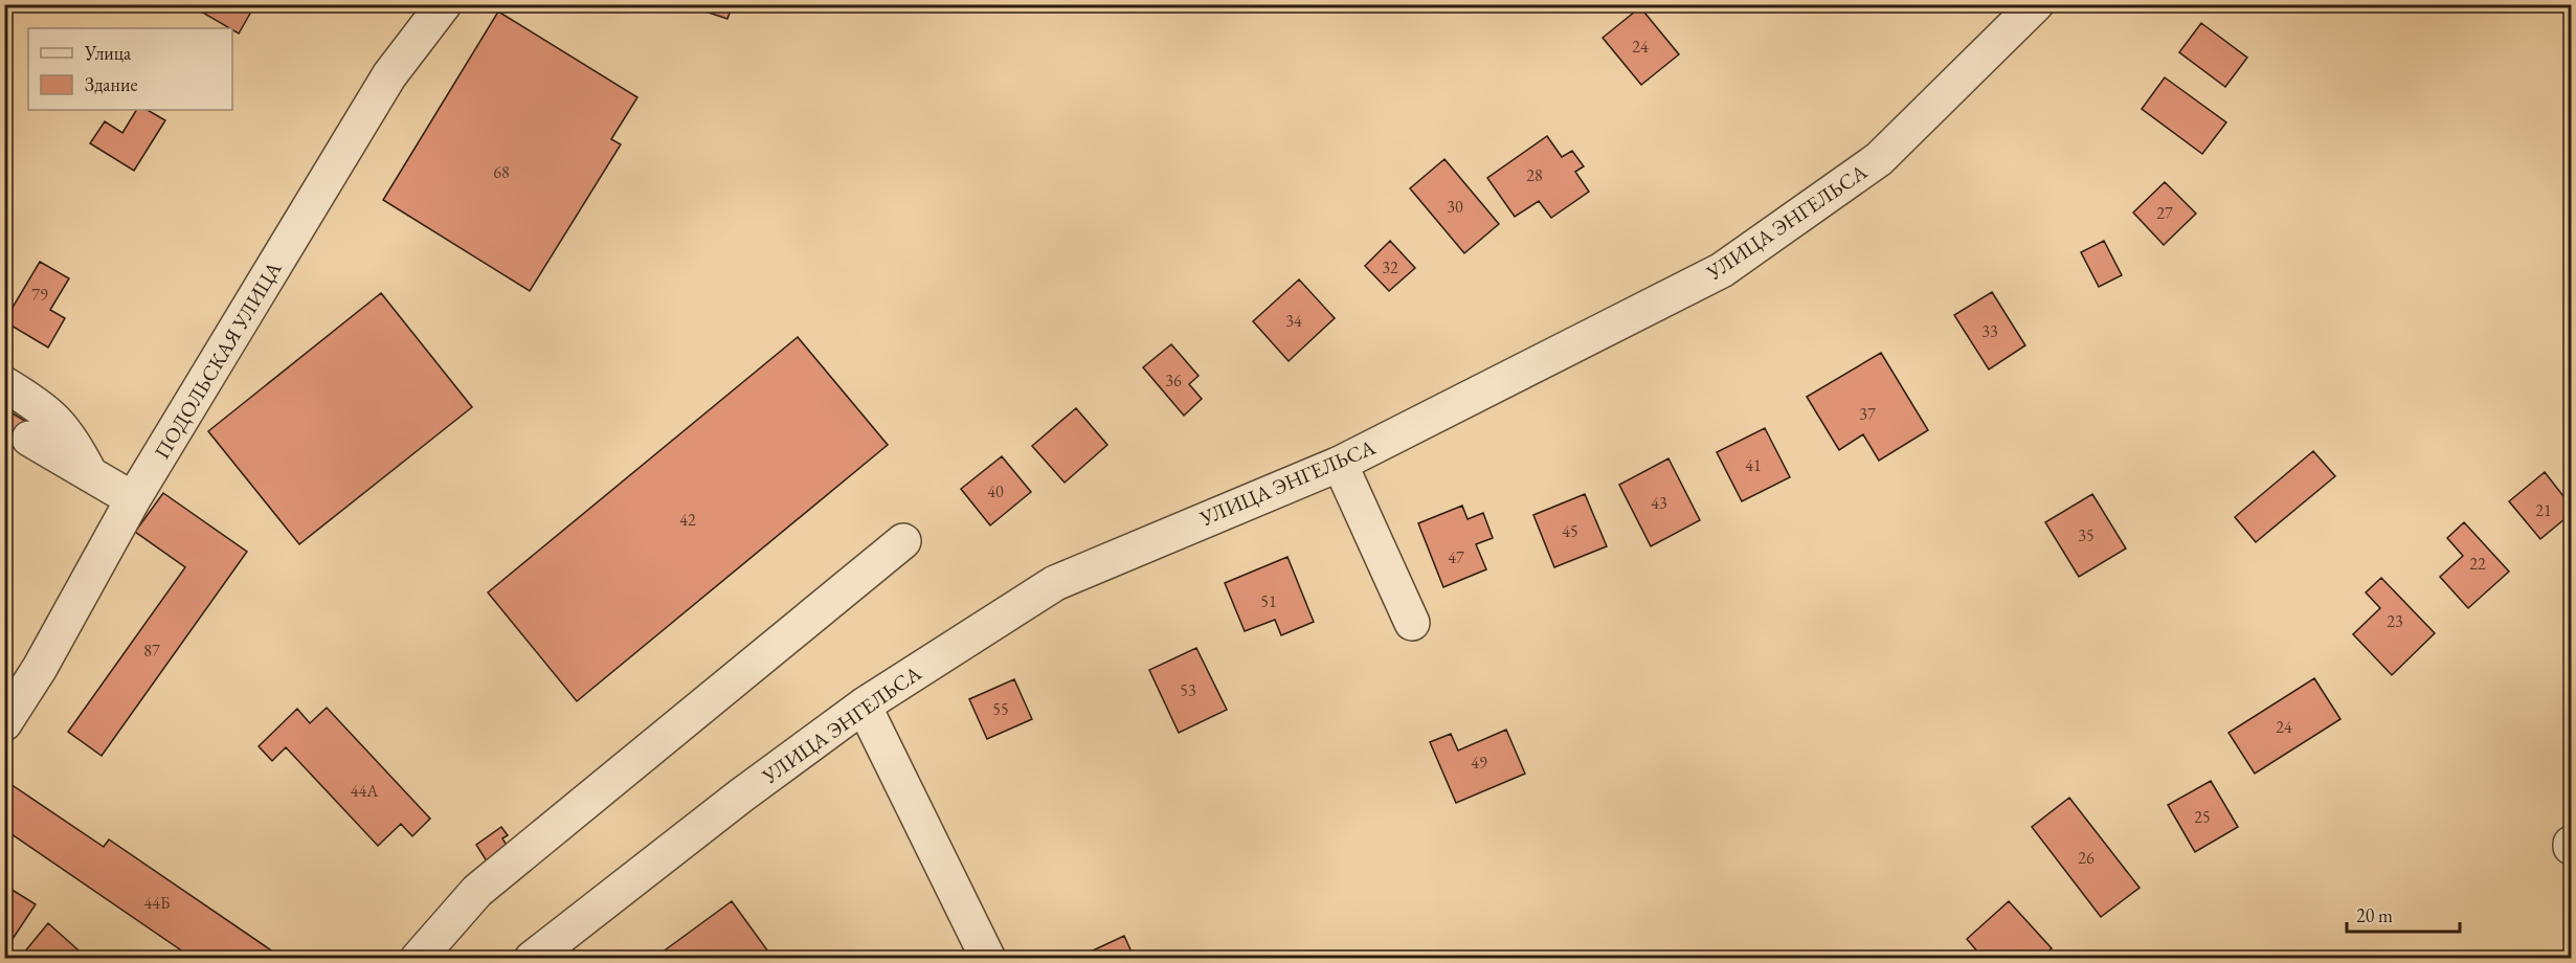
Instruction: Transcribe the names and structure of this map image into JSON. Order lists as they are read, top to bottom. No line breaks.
{"streets":{"street":["УЛИЦА ЭНГЕЛЬСА","ПОДОЛЬСКАЯ УЛИЦА"]},"house_numbers":["24","68","28","30","27","32","79","34","33","36","37","41","40","43","21","42","45","35","47","22","51","23","87","53","55","24","49","44А","25","26","44Б"],"legend":["Улица","Здание"],"scale_bar":"20 m"}
